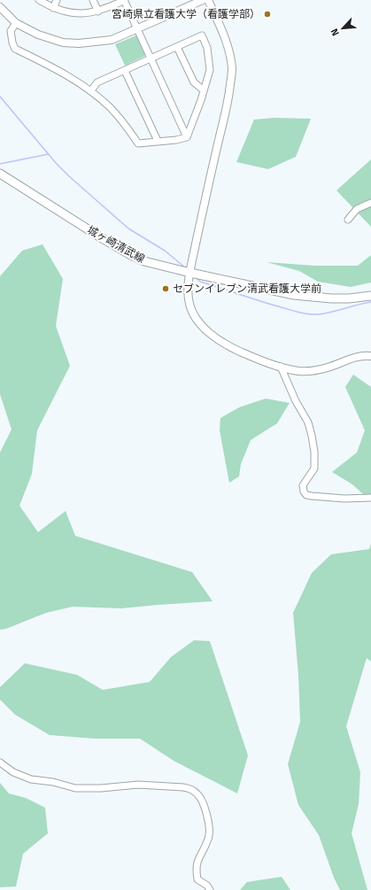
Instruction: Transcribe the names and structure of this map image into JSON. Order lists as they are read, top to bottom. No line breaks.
{"streets":{"main road":["城ヶ崎清武線"]},"places":["宮崎県立看護大学（看護学部）","セブンイレブン清武看護大学前"],"north":"bottom left"}
